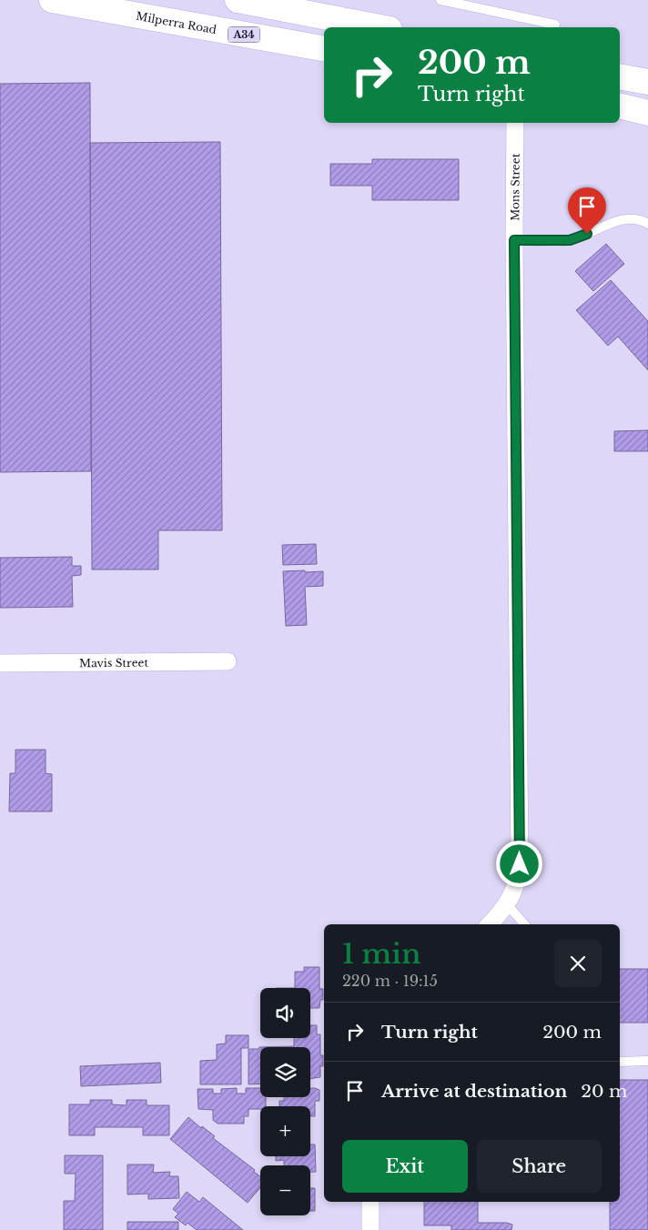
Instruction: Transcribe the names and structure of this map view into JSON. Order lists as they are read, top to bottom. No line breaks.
{"streets":{"highway":["Milperra Road","A34"],"street":["Mons Street","Mavis Street"]},"page":{"turn":["200 m","Turn right"],"heading":["1 min","220 m · 19:15"],"map_buttons":["+","−"],"list":[{"name":"Turn right","value":"200 m"},{"name":"Arrive at destination","value":"20 m"}],"buttons":["Exit","Share"]}}
